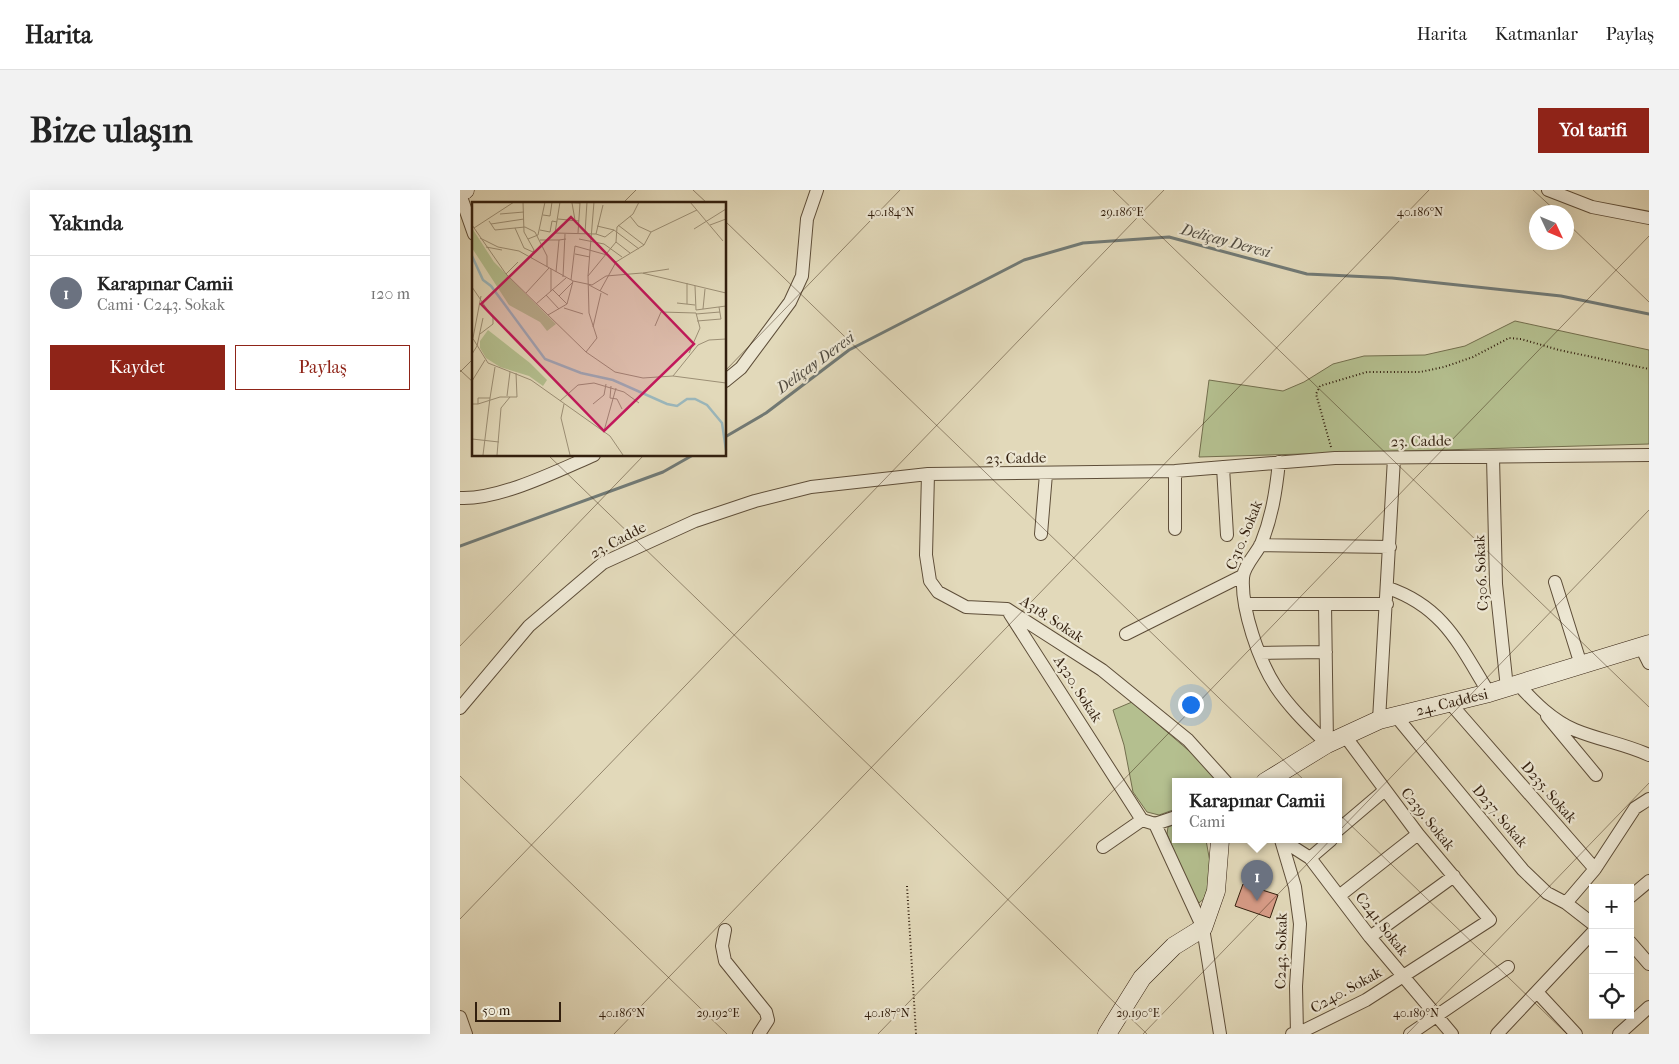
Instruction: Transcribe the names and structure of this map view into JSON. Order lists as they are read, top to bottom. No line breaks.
{"streets":{"street":["23. Cadde","C310. Sokak","C306. Sokak","A318. Sokak","A320. Sokak","24. Caddesi","D235. Sokak","D237. Sokak","C239. Sokak","C241. Sokak","C243. Sokak","C240. Sokak"]},"crossings":[["23. Cadde","C310. Sokak"],["23. Cadde","C306. Sokak"],["23. Cadde","A318. Sokak"],["C310. Sokak","24. Caddesi"],["C306. Sokak","24. Caddesi"],["A318. Sokak","A320. Sokak"],["24. Caddesi","D235. Sokak"],["24. Caddesi","D237. Sokak"],["24. Caddesi","C239. Sokak"],["C239. Sokak","C240. Sokak"],["C241. Sokak","C240. Sokak"],["C243. Sokak","C240. Sokak"]],"water":["Deliçay Deresi"],"scale_bar":"50 m","north":"bottom right","page":{"header":"Harita","nav":["Harita","Katmanlar","Paylaş"],"buttons":["Yol tarifi",["Kaydet","Paylaş"]],"title":"Bize ulaşın","heading":"Yakında","list":[{"mark":"1","name":"Karapınar Camii","note":"Cami · C243. Sokak","value":"120 m"}],"popup":["Karapınar Camii","Cami"],"pins":"1","map_buttons":["+","−"],"scale":"50 m"},"coordinates":["29.186°E","40.184°N","40.186°N","40.187°N","40.189°N","29.192°E","29.190°E"]}
